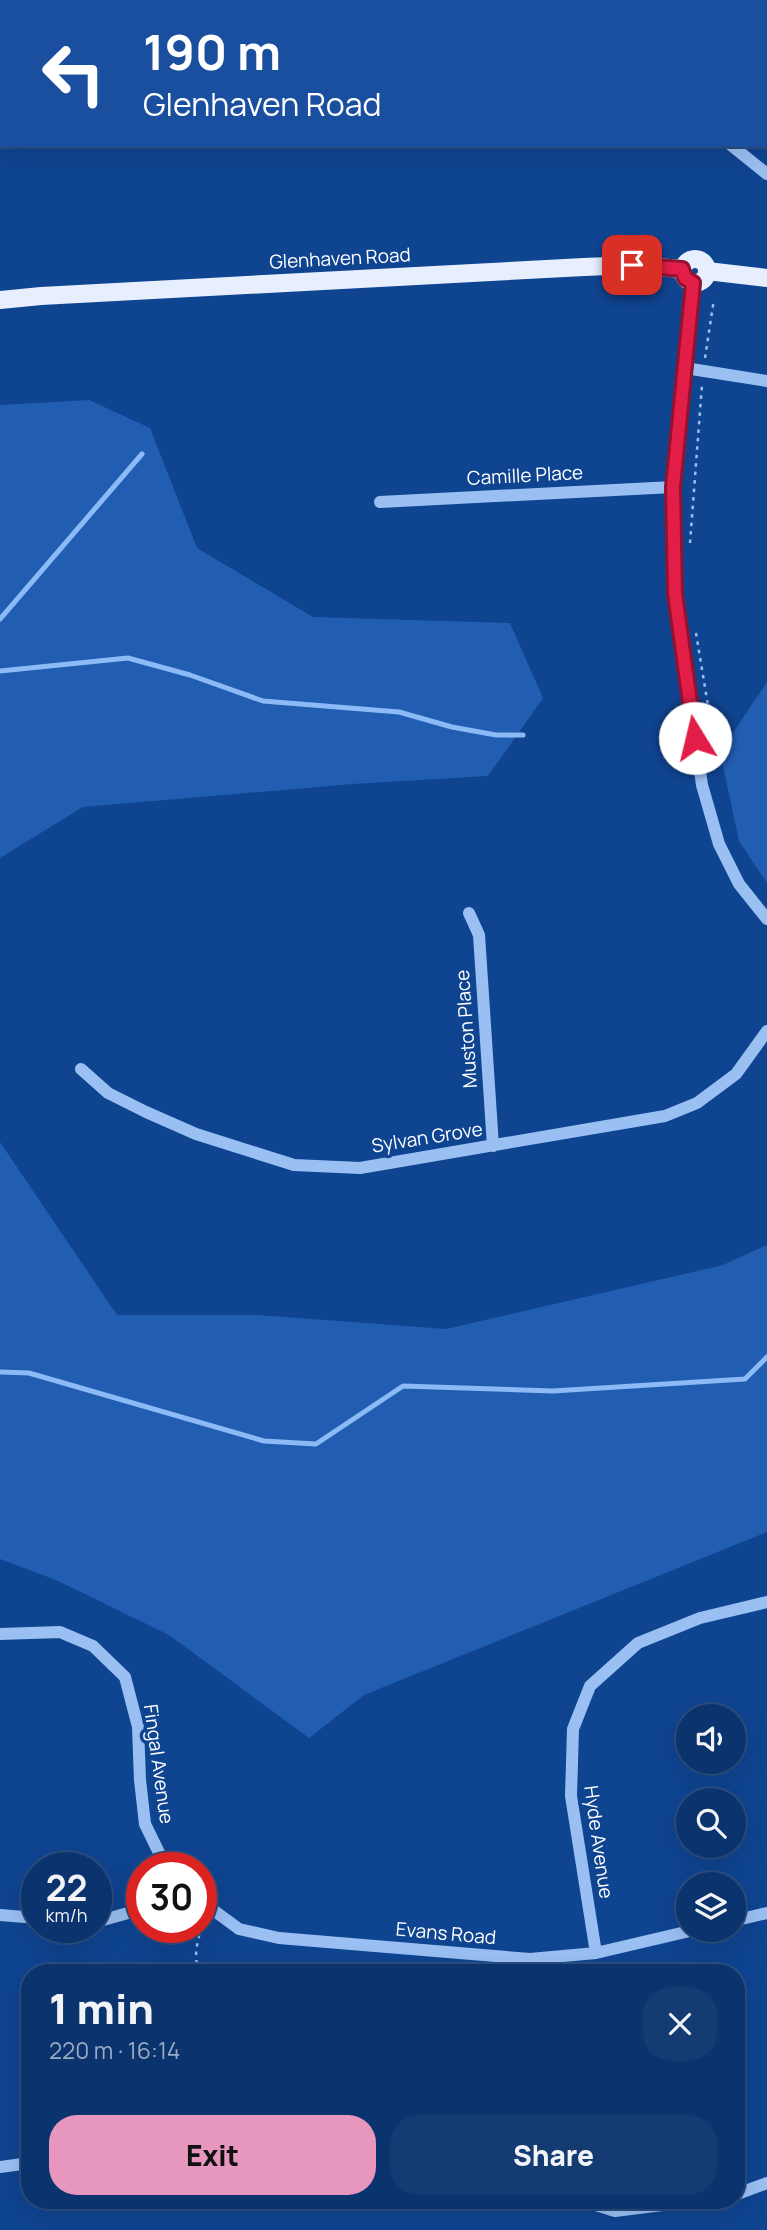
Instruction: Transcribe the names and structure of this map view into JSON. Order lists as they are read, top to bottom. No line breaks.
{"streets":{"main road":["Glenhaven Road"],"street":["Camille Place","Muston Place","Sylvan Grove","Fingal Avenue","Hyde Avenue","Evans Road"]},"crossings":[["Muston Place","Sylvan Grove"],["Hyde Avenue","Evans Road"]],"page":{"turn":["190 m","Glenhaven Road"],"speed":"22 km/h","limit":"30","heading":["1 min","220 m · 16:14"],"buttons":["Exit","Share"]}}
